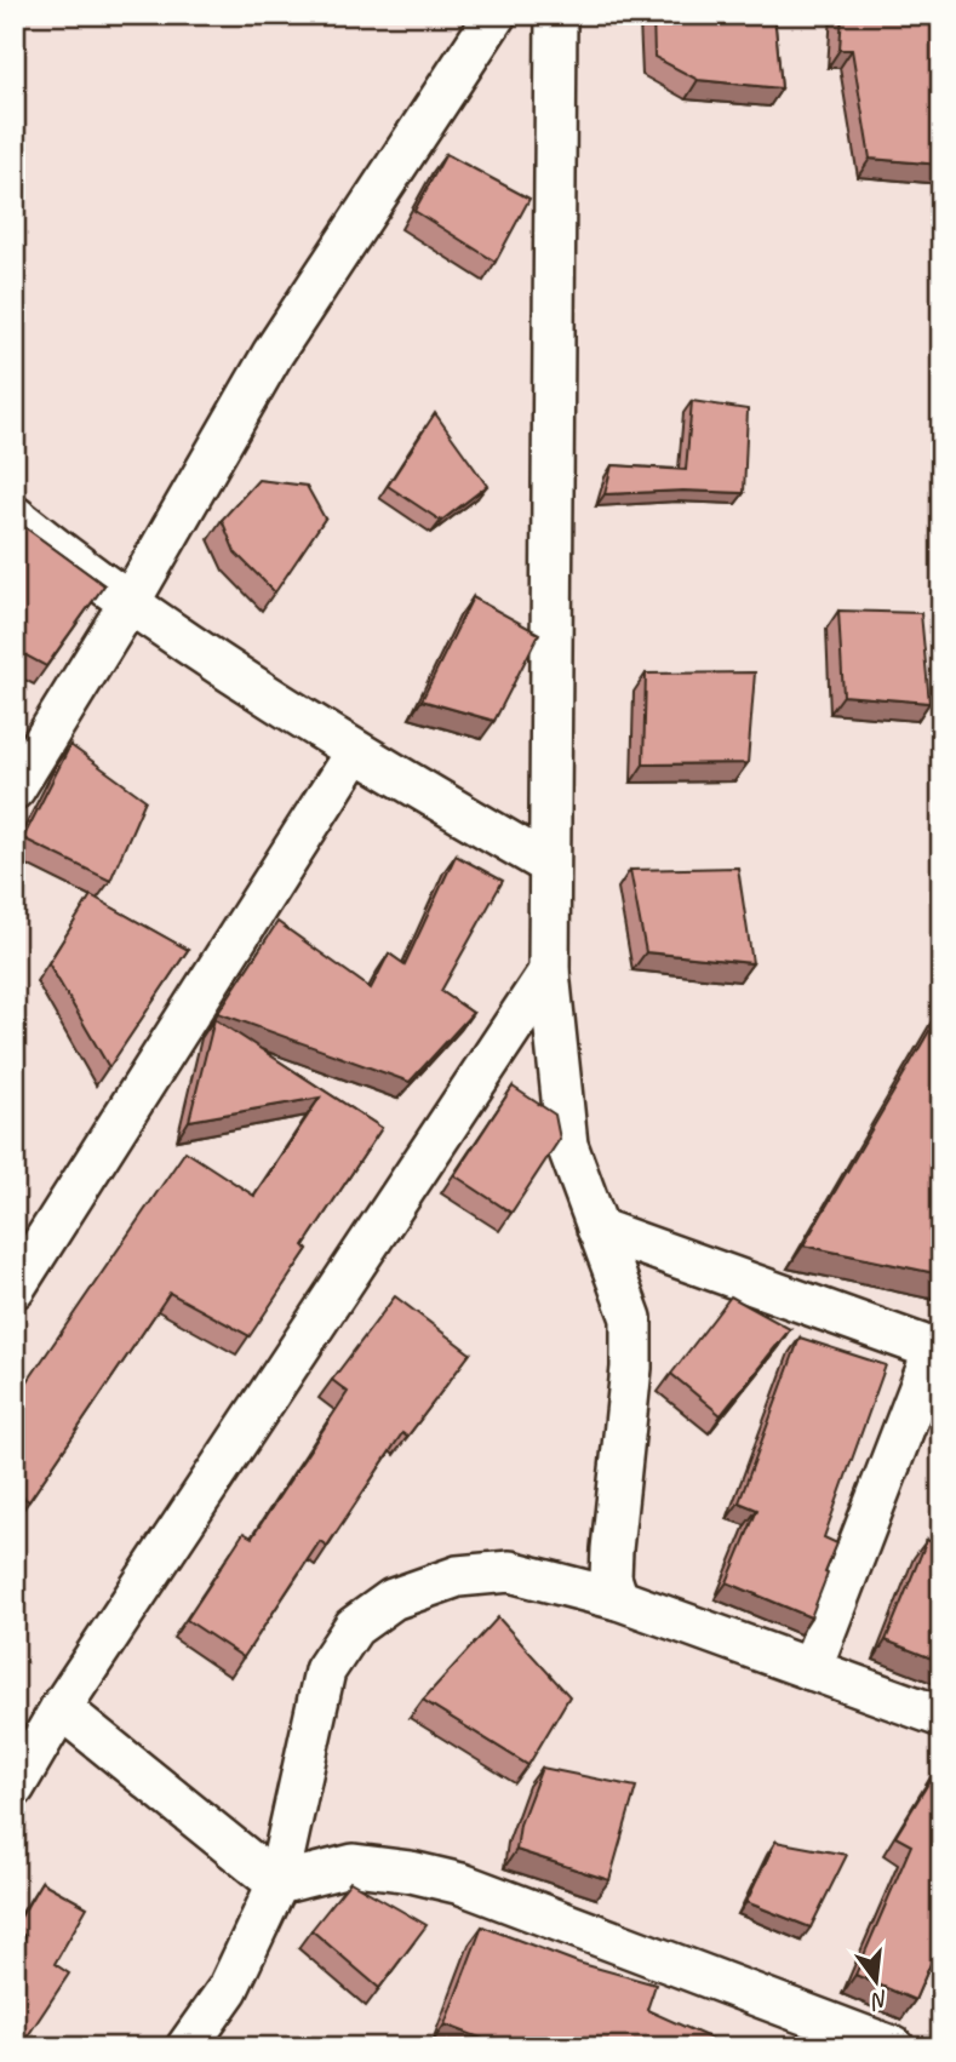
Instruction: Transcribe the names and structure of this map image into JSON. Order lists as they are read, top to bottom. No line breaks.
{"north":"bottom"}
